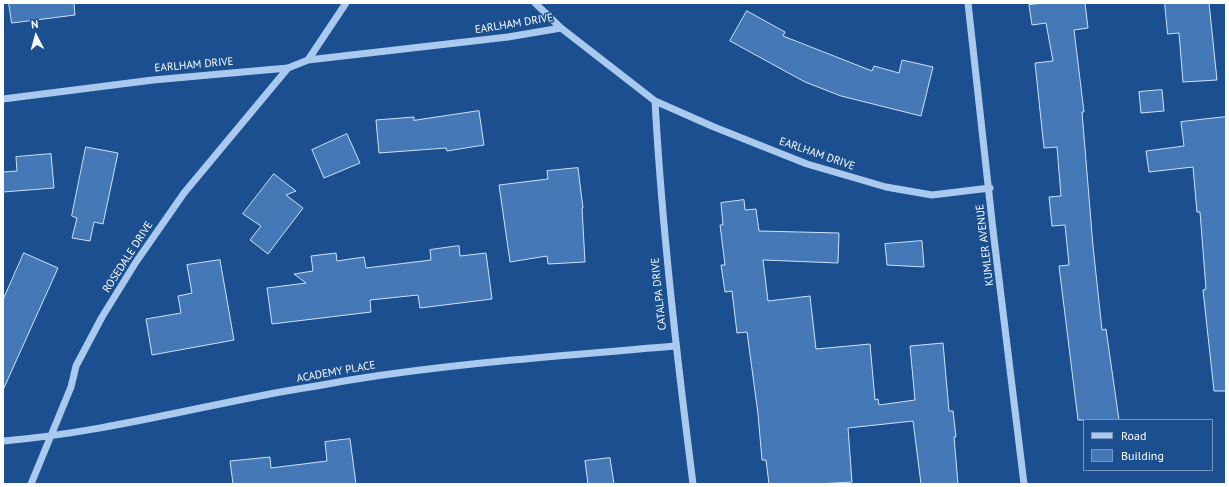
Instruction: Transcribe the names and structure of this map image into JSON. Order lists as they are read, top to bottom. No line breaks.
{"streets":{"street":["EARLHAM DRIVE","KUMLER AVENUE","ROSEDALE DRIVE","CATALPA DRIVE","ACADEMY PLACE"]},"crossings":[["EARLHAM DRIVE","KUMLER AVENUE"],["EARLHAM DRIVE","ROSEDALE DRIVE"],["EARLHAM DRIVE","CATALPA DRIVE"],["ROSEDALE DRIVE","ACADEMY PLACE"],["CATALPA DRIVE","ACADEMY PLACE"]],"legend":["Road","Building"],"north":"top"}
